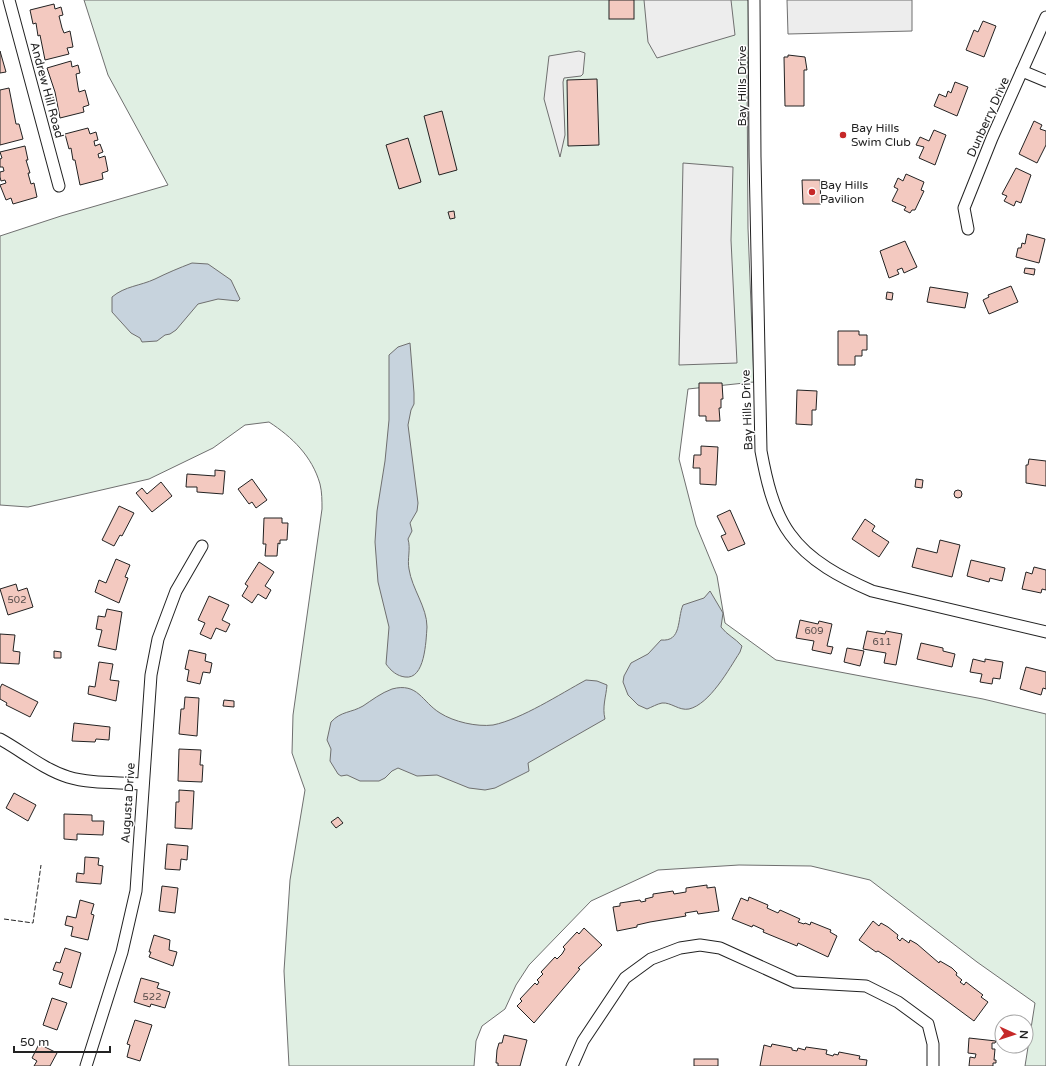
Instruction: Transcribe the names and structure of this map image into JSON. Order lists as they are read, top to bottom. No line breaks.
{"streets":{"street":["Bay Hills Drive","Andrew Hill Road","Dunberry Drive","Augusta Drive"]},"places":["Bay Hills Swim Club","Bay Hills Pavilion"],"house_numbers":["502","609","611","522"],"scale_bar":"50 m","north":"right"}
